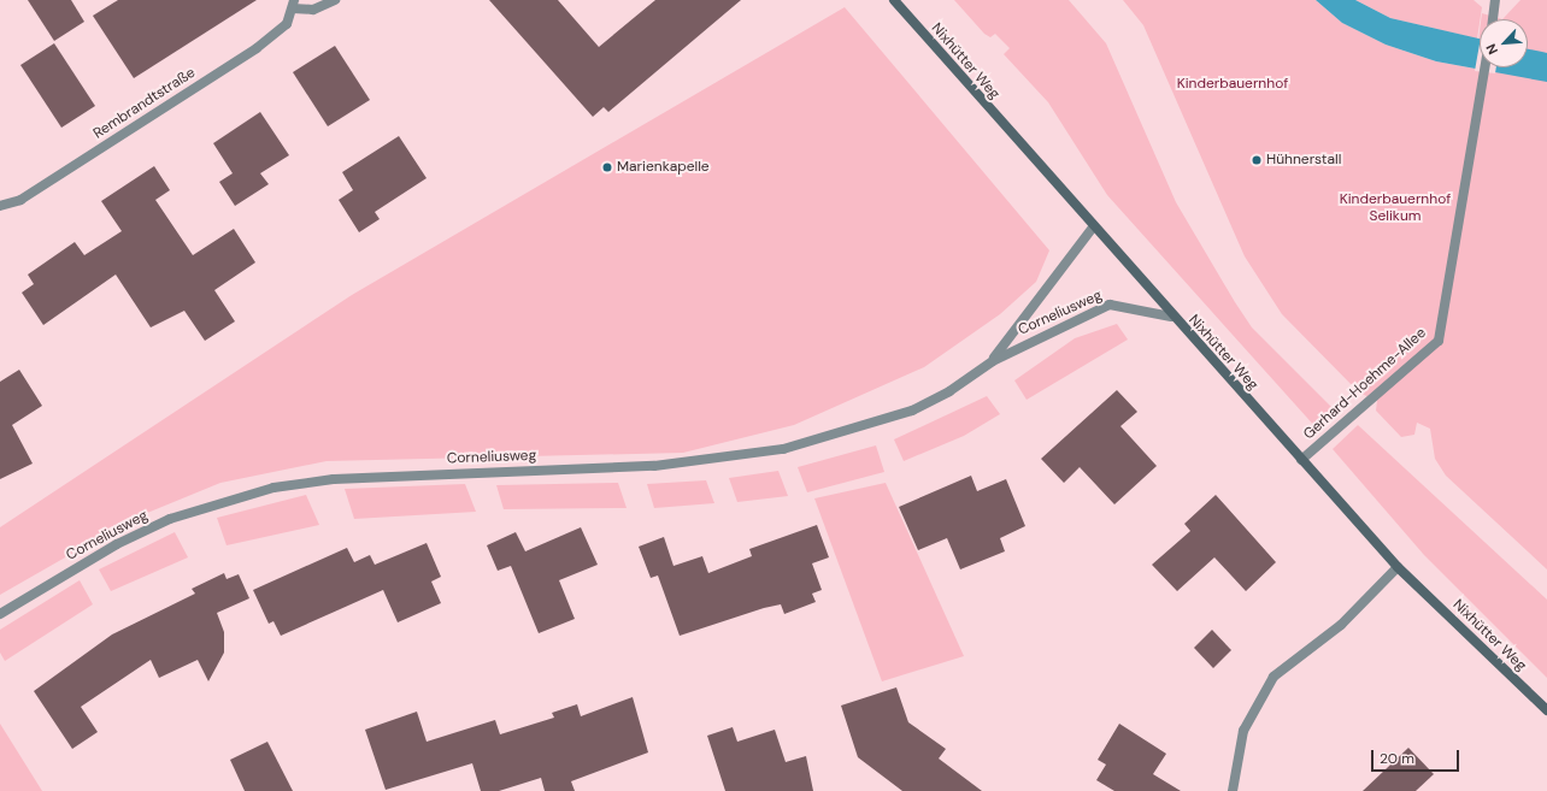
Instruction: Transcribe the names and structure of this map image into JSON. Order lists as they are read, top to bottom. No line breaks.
{"streets":{"main road":["Nixhütter Weg"],"street":["Rembrandtstraße","Corneliusweg","Gerhard-Hoehme-Allee"]},"crossings":[["Nixhütter Weg","Corneliusweg"],["Nixhütter Weg","Gerhard-Hoehme-Allee"]],"parks":["Kinderbauernhof","Kinderbauernhof Selikum"],"places":["Hühnerstall","Marienkapelle"],"scale_bar":"20 m","north":"bottom left"}
